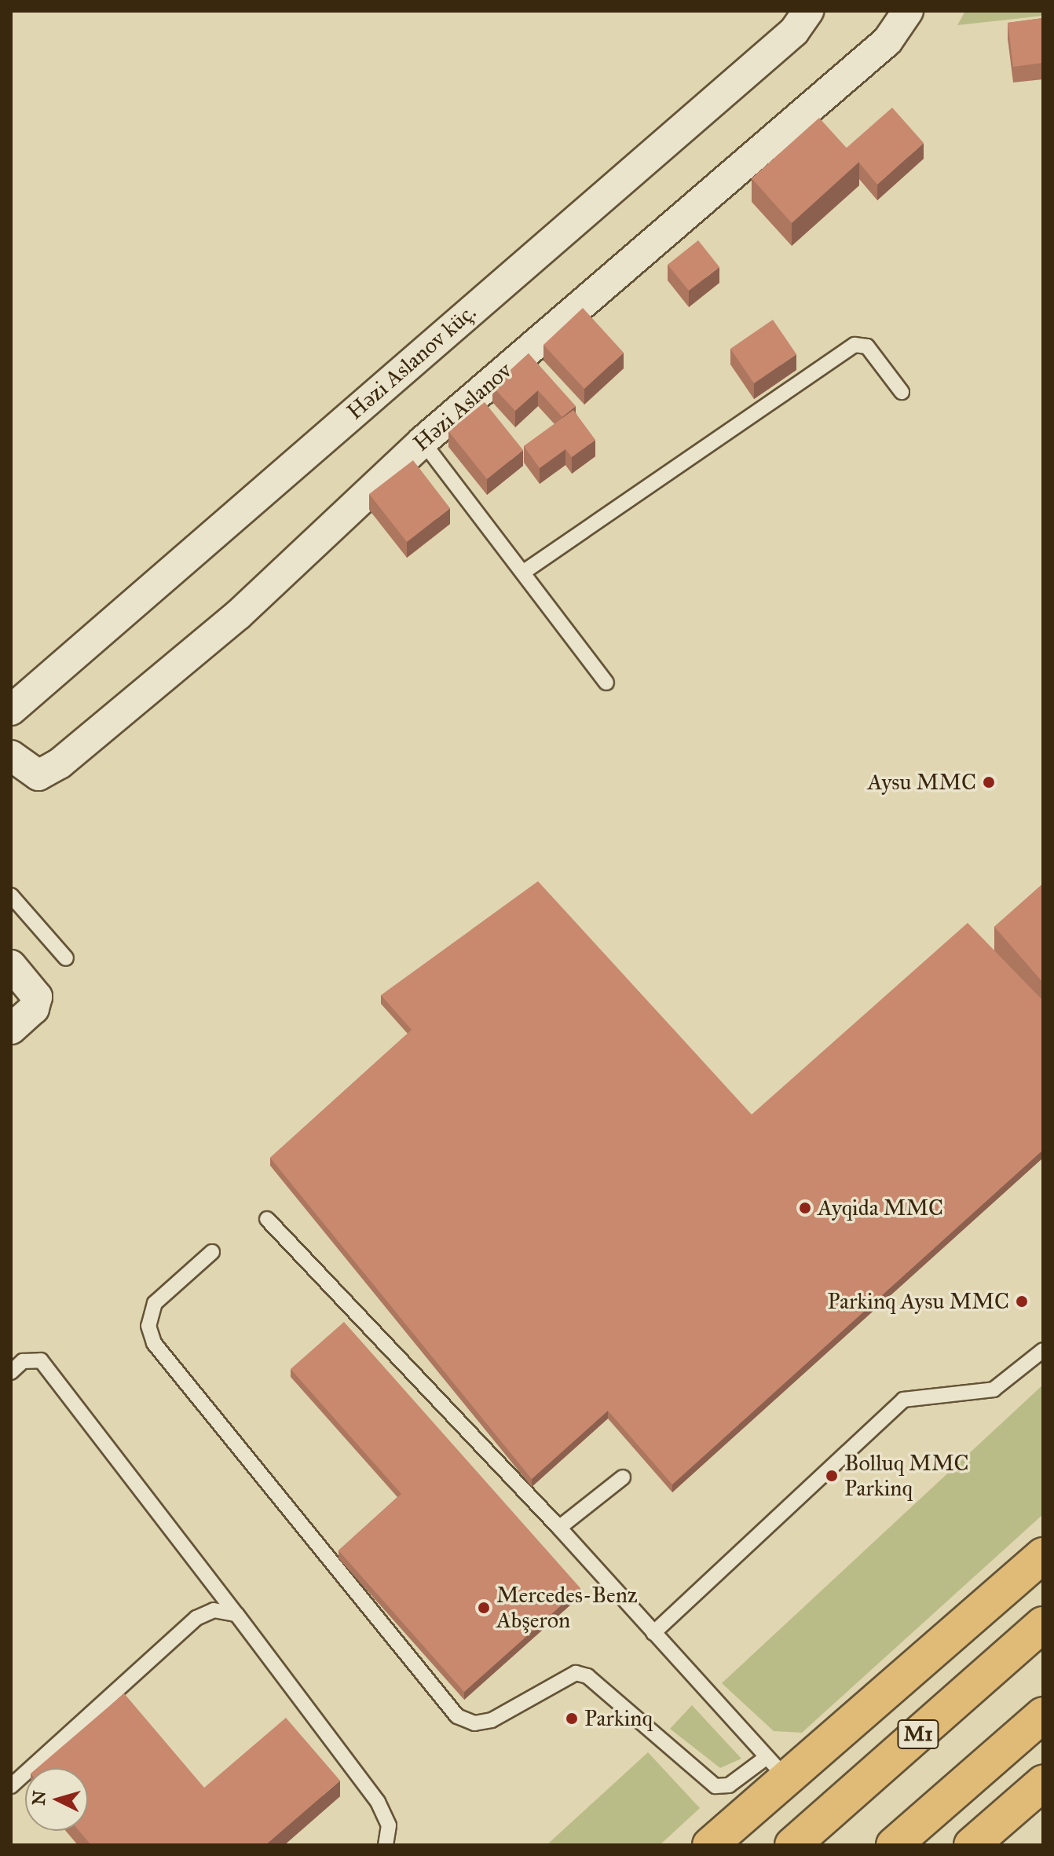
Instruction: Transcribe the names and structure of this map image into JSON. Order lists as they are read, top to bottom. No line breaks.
{"streets":{"highway":["M1"],"street":["Həzi Aslanov küç.","Həzi Aslanov"]},"places":["Aysu MMC","Ayqida MMC","Parkinq Aysu MMC","Bolluq MMC Parkinq","Mercedes-Benz Abşeron","Parkinq"],"north":"left"}
